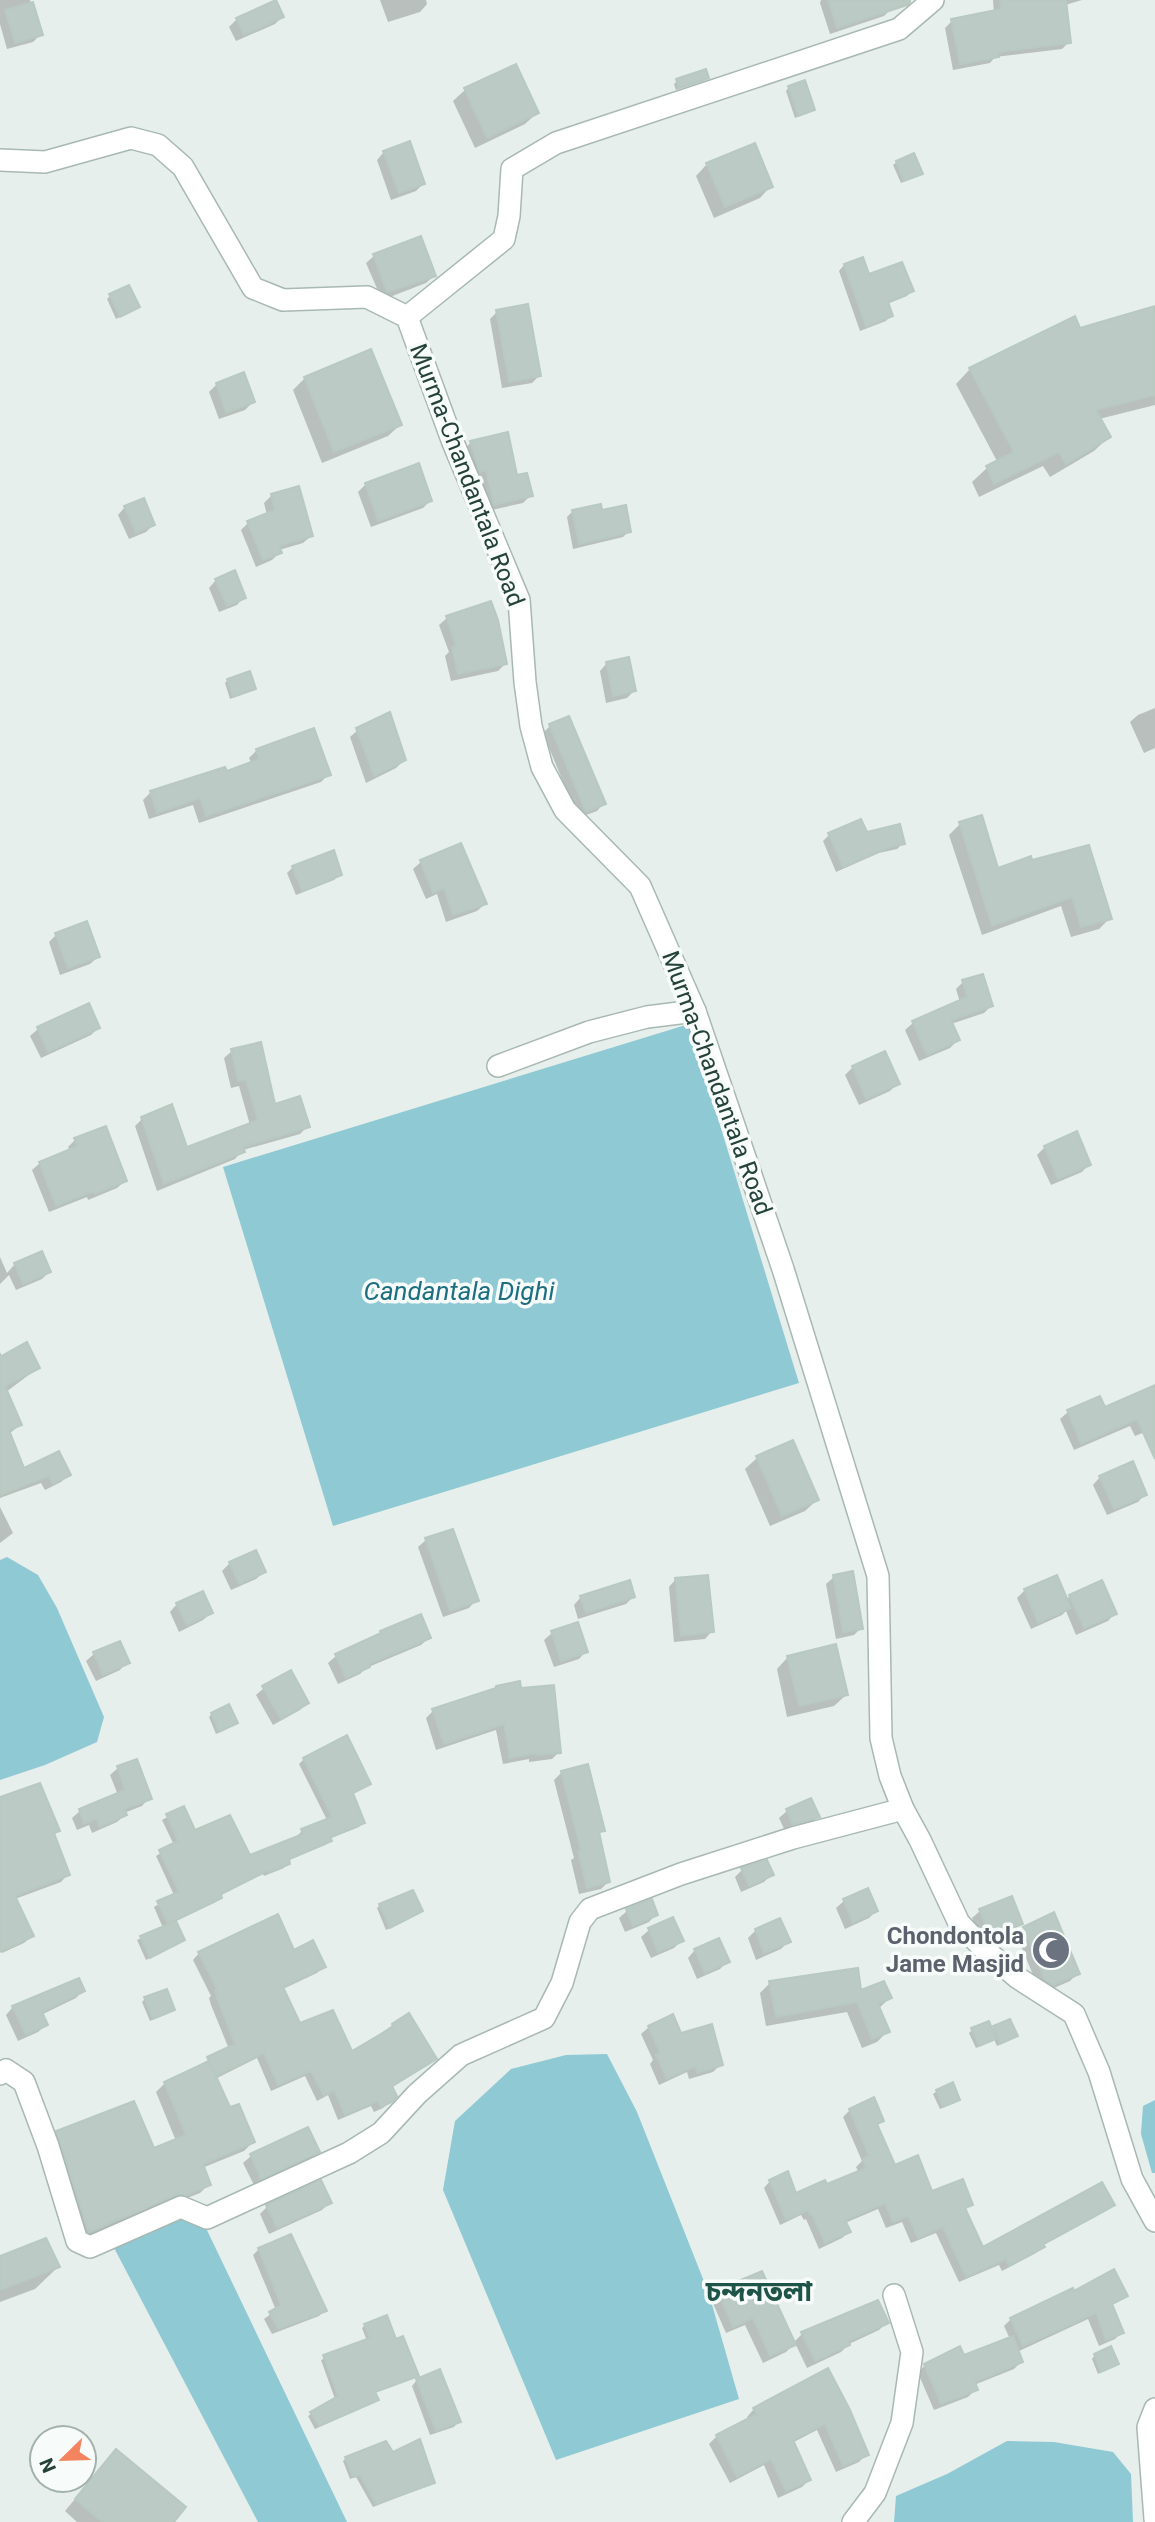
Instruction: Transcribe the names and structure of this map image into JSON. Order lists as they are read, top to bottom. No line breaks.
{"streets":{"street":["Murma-Chandantala Road"]},"districts":["চন্দনতলা"],"water":["Candantala Dighi"],"places":{"mosque":["Chondontola Jame Masjid"]},"north":"bottom left"}
